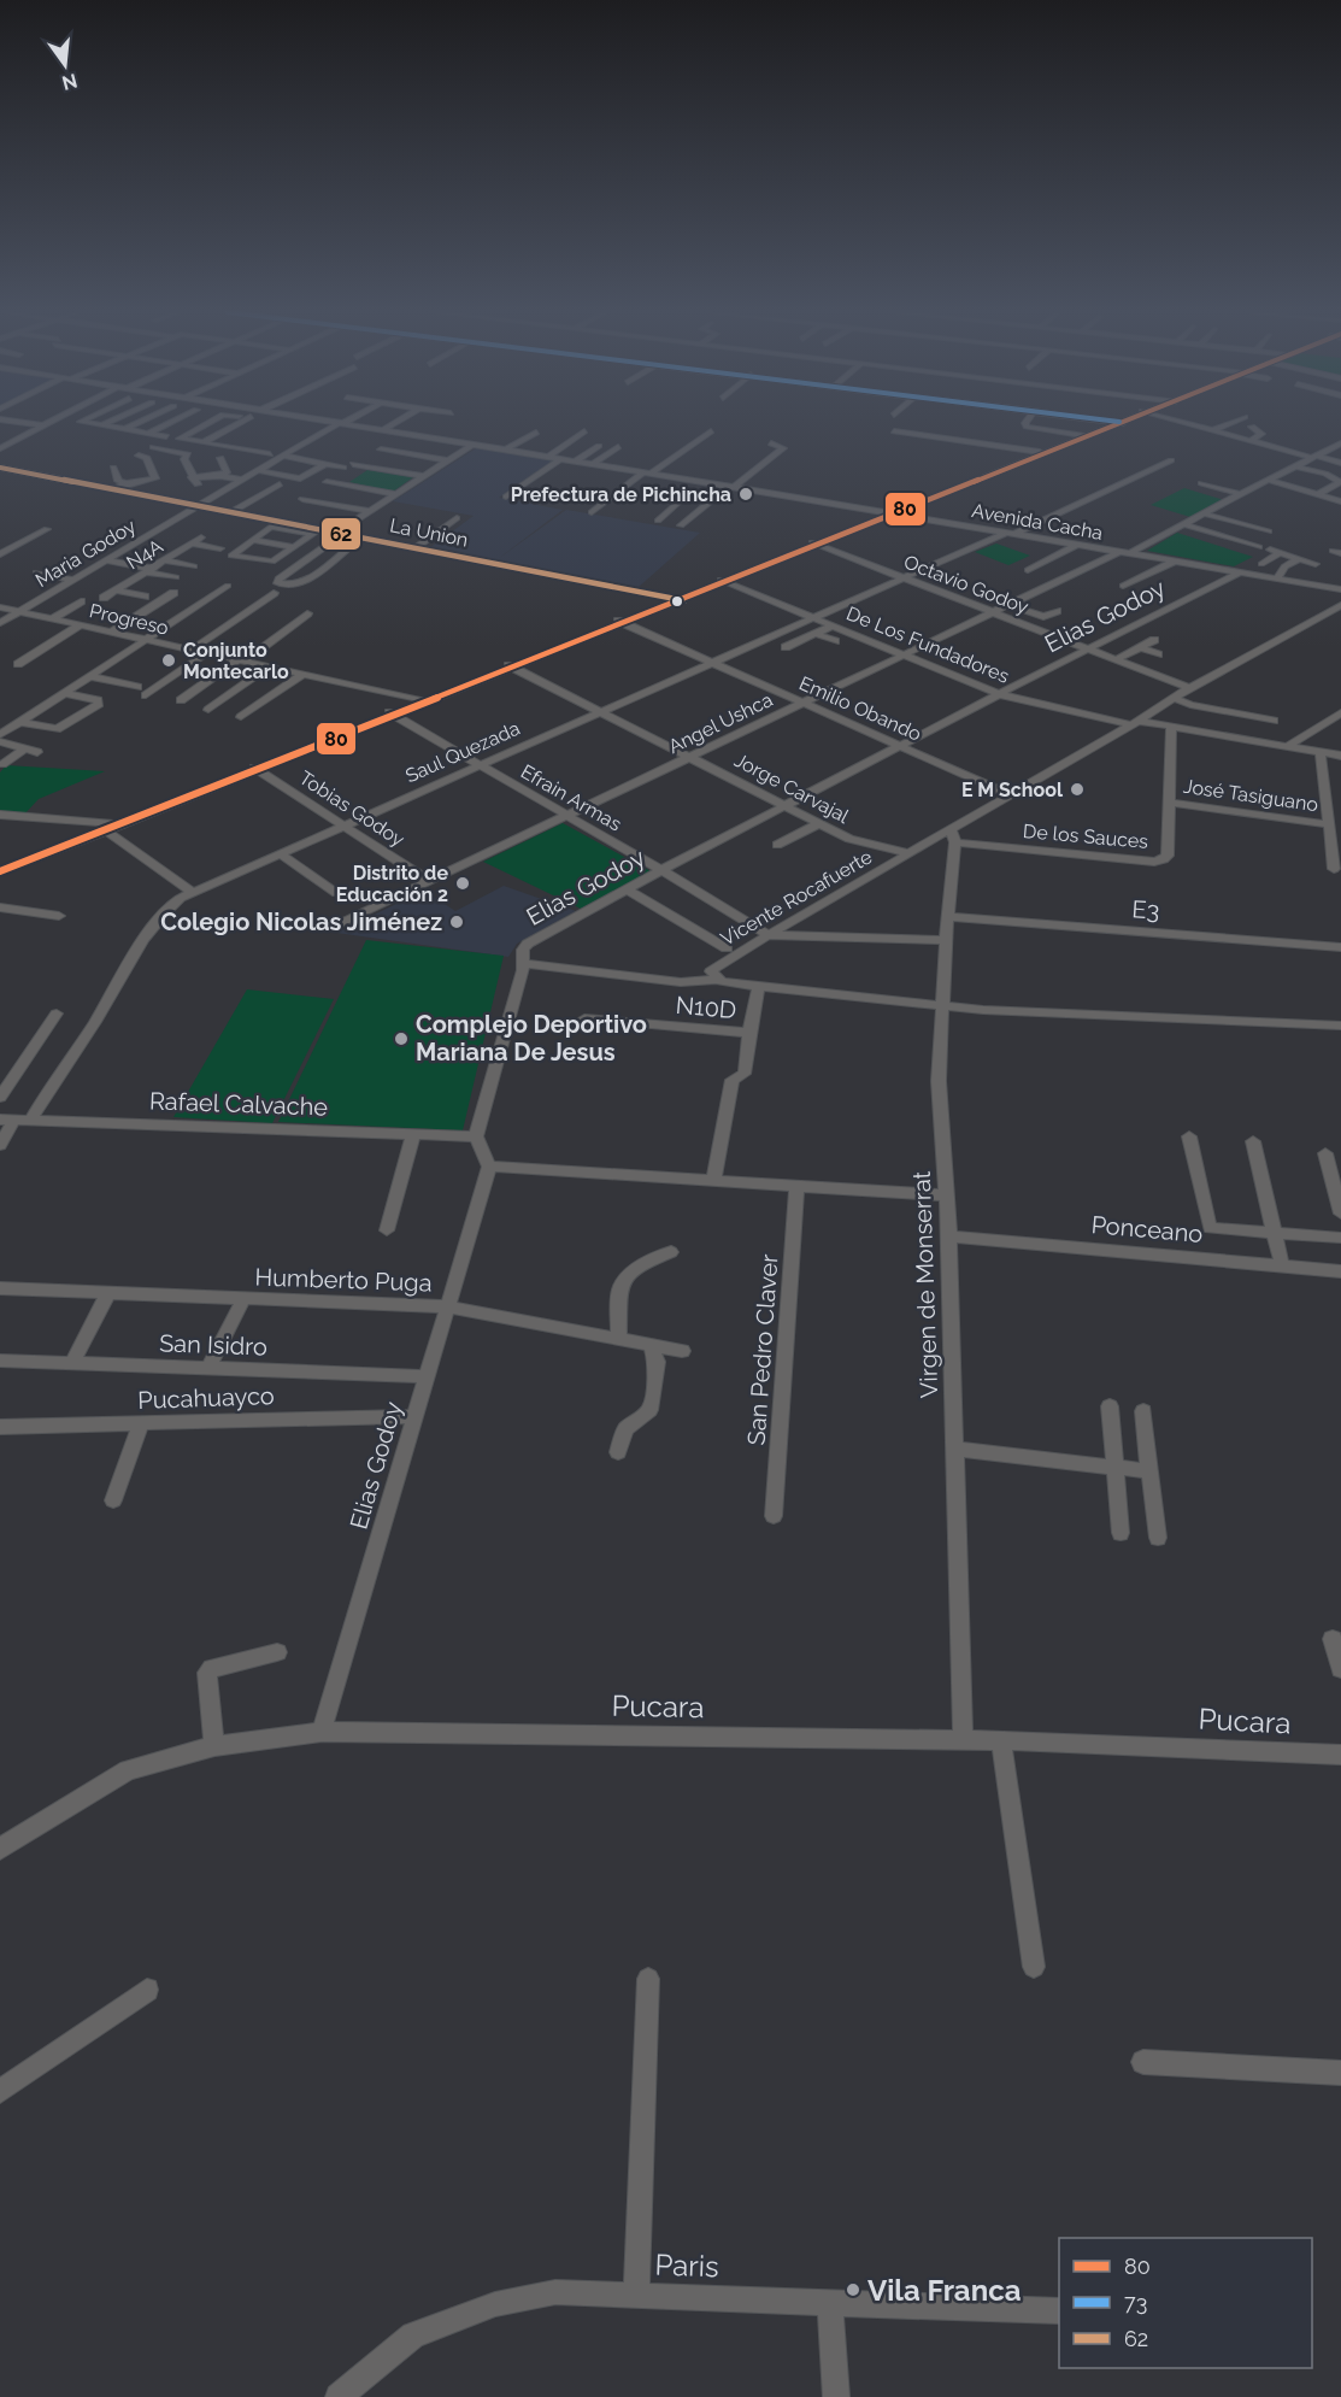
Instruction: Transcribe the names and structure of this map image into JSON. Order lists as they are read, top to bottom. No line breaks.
{"streets":{"street":["Avenida Cacha","La Union","Maria Godoy","N4A","Octavio Godoy","Elias Godoy","Progreso","De Los Fundadores","Emilio Obando","Angel Ushca","Saul Quezada","Jorge Carvajal","José Tasiguano","Efrain Armas","Tobias Godoy","De los Sauces","Vicente Rocafuerte","E3","N10D","Rafael Calvache","Ponceano","Humberto Puga","Virgen de Monserrat","San Isidro","San Pedro Claver","Pucahuayco","Pucara","Paris"]},"crossings":[["Avenida Cacha","Elias Godoy"],["Avenida Cacha","Angel Ushca"],["Avenida Cacha","Saul Quezada"],["La Union","Maria Godoy"],["Maria Godoy","Progreso"],["Octavio Godoy","Elias Godoy"],["Octavio Godoy","Angel Ushca"],["Octavio Godoy","Saul Quezada"],["Octavio Godoy","Vicente Rocafuerte"],["Elias Godoy","De Los Fundadores"],["Elias Godoy","Emilio Obando"],["Elias Godoy","Jorge Carvajal"],["Elias Godoy","Efrain Armas"],["Elias Godoy","Rafael Calvache"],["Elias Godoy","Humberto Puga"],["Elias Godoy","San Isidro"],["Elias Godoy","Pucahuayco"],["Elias Godoy","Pucara"],["De Los Fundadores","Angel Ushca"],["De Los Fundadores","Saul Quezada"],["De Los Fundadores","De los Sauces"],["De Los Fundadores","Vicente Rocafuerte"],["Emilio Obando","Angel Ushca"],["Emilio Obando","Saul Quezada"],["Emilio Obando","Vicente Rocafuerte"],["Angel Ushca","Jorge Carvajal"],["Angel Ushca","Efrain Armas"],["Angel Ushca","Tobias Godoy"],["Saul Quezada","Jorge Carvajal"],["Saul Quezada","Efrain Armas"],["Saul Quezada","Tobias Godoy"],["Saul Quezada","Rafael Calvache"],["Jorge Carvajal","Vicente Rocafuerte"],["José Tasiguano","De los Sauces"],["Efrain Armas","Vicente Rocafuerte"],["Efrain Armas","Virgen de Monserrat"],["De los Sauces","Virgen de Monserrat"],["Vicente Rocafuerte","Virgen de Monserrat"],["E3","Virgen de Monserrat"],["Ponceano","Virgen de Monserrat"],["Virgen de Monserrat","Pucara"]],"places":["Prefectura de Pichincha","Conjunto Montecarlo","E M School","Distrito de Educación 2","Colegio Nicolas Jiménez","Complejo Deportivo Mariana De Jesus","Vila Franca"],"lines":["transit line 80","transit line 62"],"legend":["80","73","62"],"north":"bottom"}
